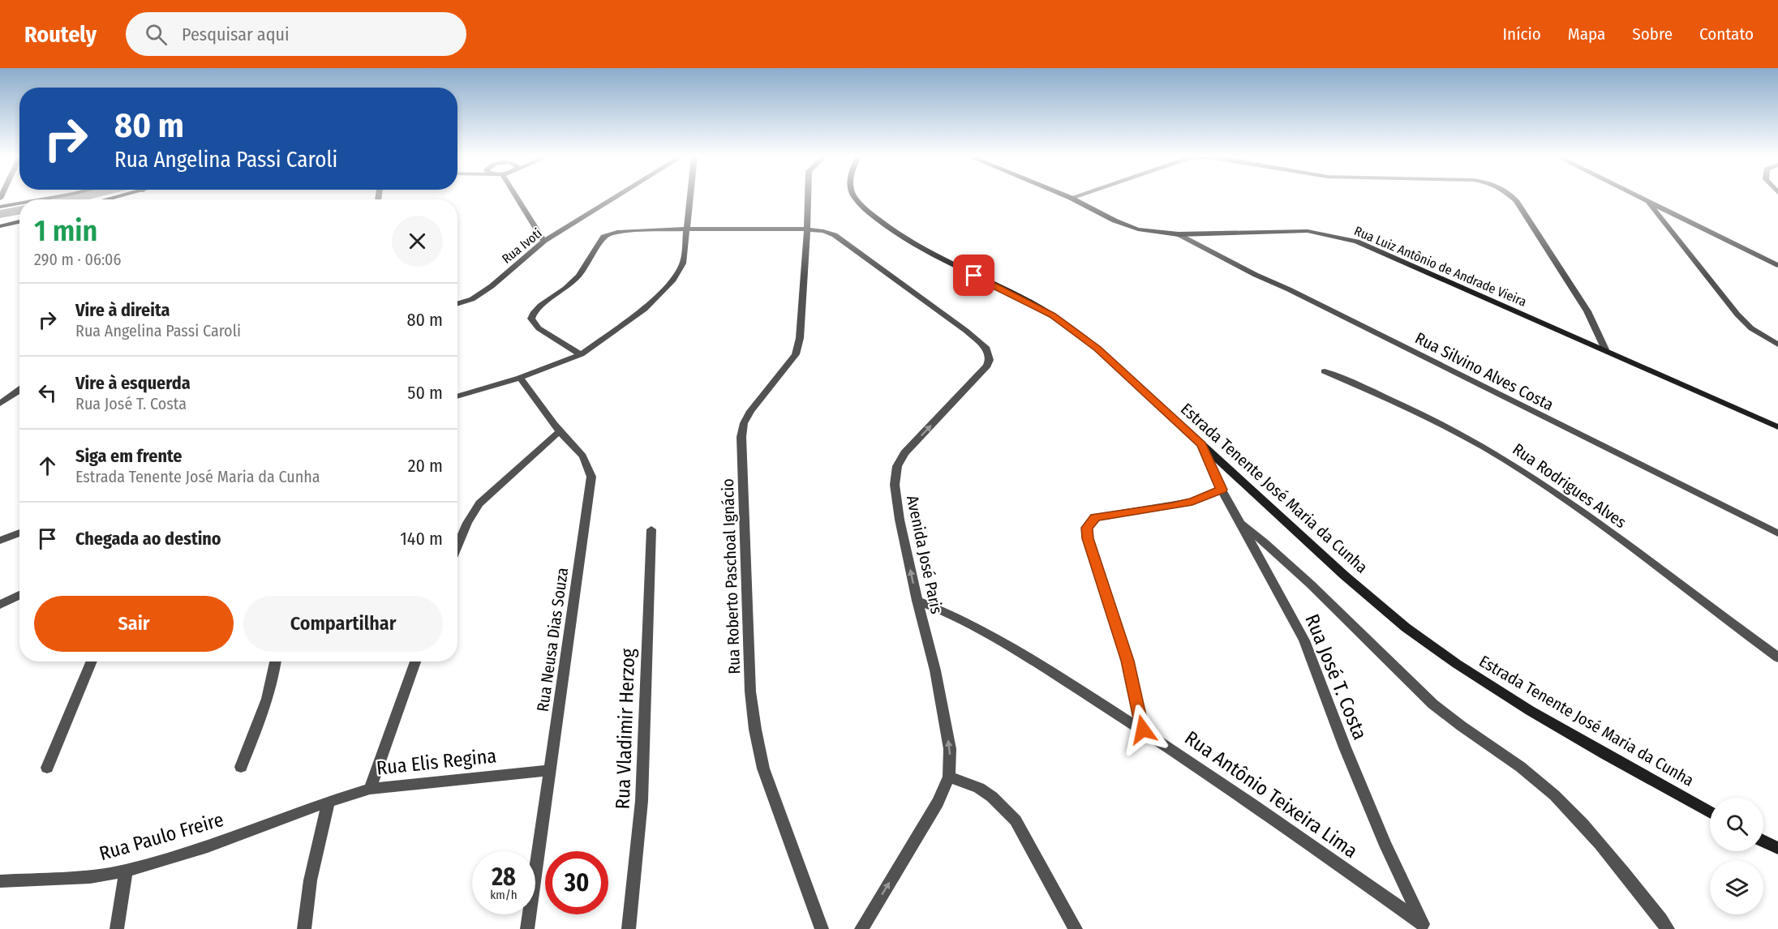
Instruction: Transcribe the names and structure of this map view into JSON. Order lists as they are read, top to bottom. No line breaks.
{"streets":{"main road":["Rua Luiz Antônio de Andrade Vieira","Estrada Tenente José Maria da Cunha"],"street":["Rua Ivoti","Rua Silvino Alves Costa","Rua Rodrigues Alves","Avenida José Paris","Rua Roberto Paschoal Ignácio","Rua Neusa Dias Souza","Rua José T. Costa","Rua Vladimir Herzog","Rua Elis Regina","Rua Antônio Teixeira Lima","Rua Paulo Freire"]},"crossings":[["Rua Luiz Antônio de Andrade Vieira","Rua Silvino Alves Costa"],["Estrada Tenente José Maria da Cunha","Rua José T. Costa"],["Avenida José Paris","Rua Roberto Paschoal Ignácio"],["Avenida José Paris","Rua Antônio Teixeira Lima"],["Rua Neusa Dias Souza","Rua Elis Regina"],["Rua José T. Costa","Rua Antônio Teixeira Lima"],["Rua Elis Regina","Rua Paulo Freire"]],"one_way":["Avenida José Paris"],"page":{"header":"Routely","search":"Pesquisar aqui","nav":["Início","Mapa","Sobre","Contato"],"turn":["80 m","Rua Angelina Passi Caroli"],"heading":["1 min","290 m · 06:06"],"list":[{"name":"Vire à direita","note":"Rua Angelina Passi Caroli","value":"80 m"},{"name":"Vire à esquerda","note":"Rua José T. Costa","value":"50 m"},{"name":"Siga em frente","note":"Estrada Tenente José Maria da Cunha","value":"20 m"},{"name":"Chegada ao destino","value":"140 m"}],"buttons":["Sair","Compartilhar"],"speed":"28 km/h","limit":"30"}}
